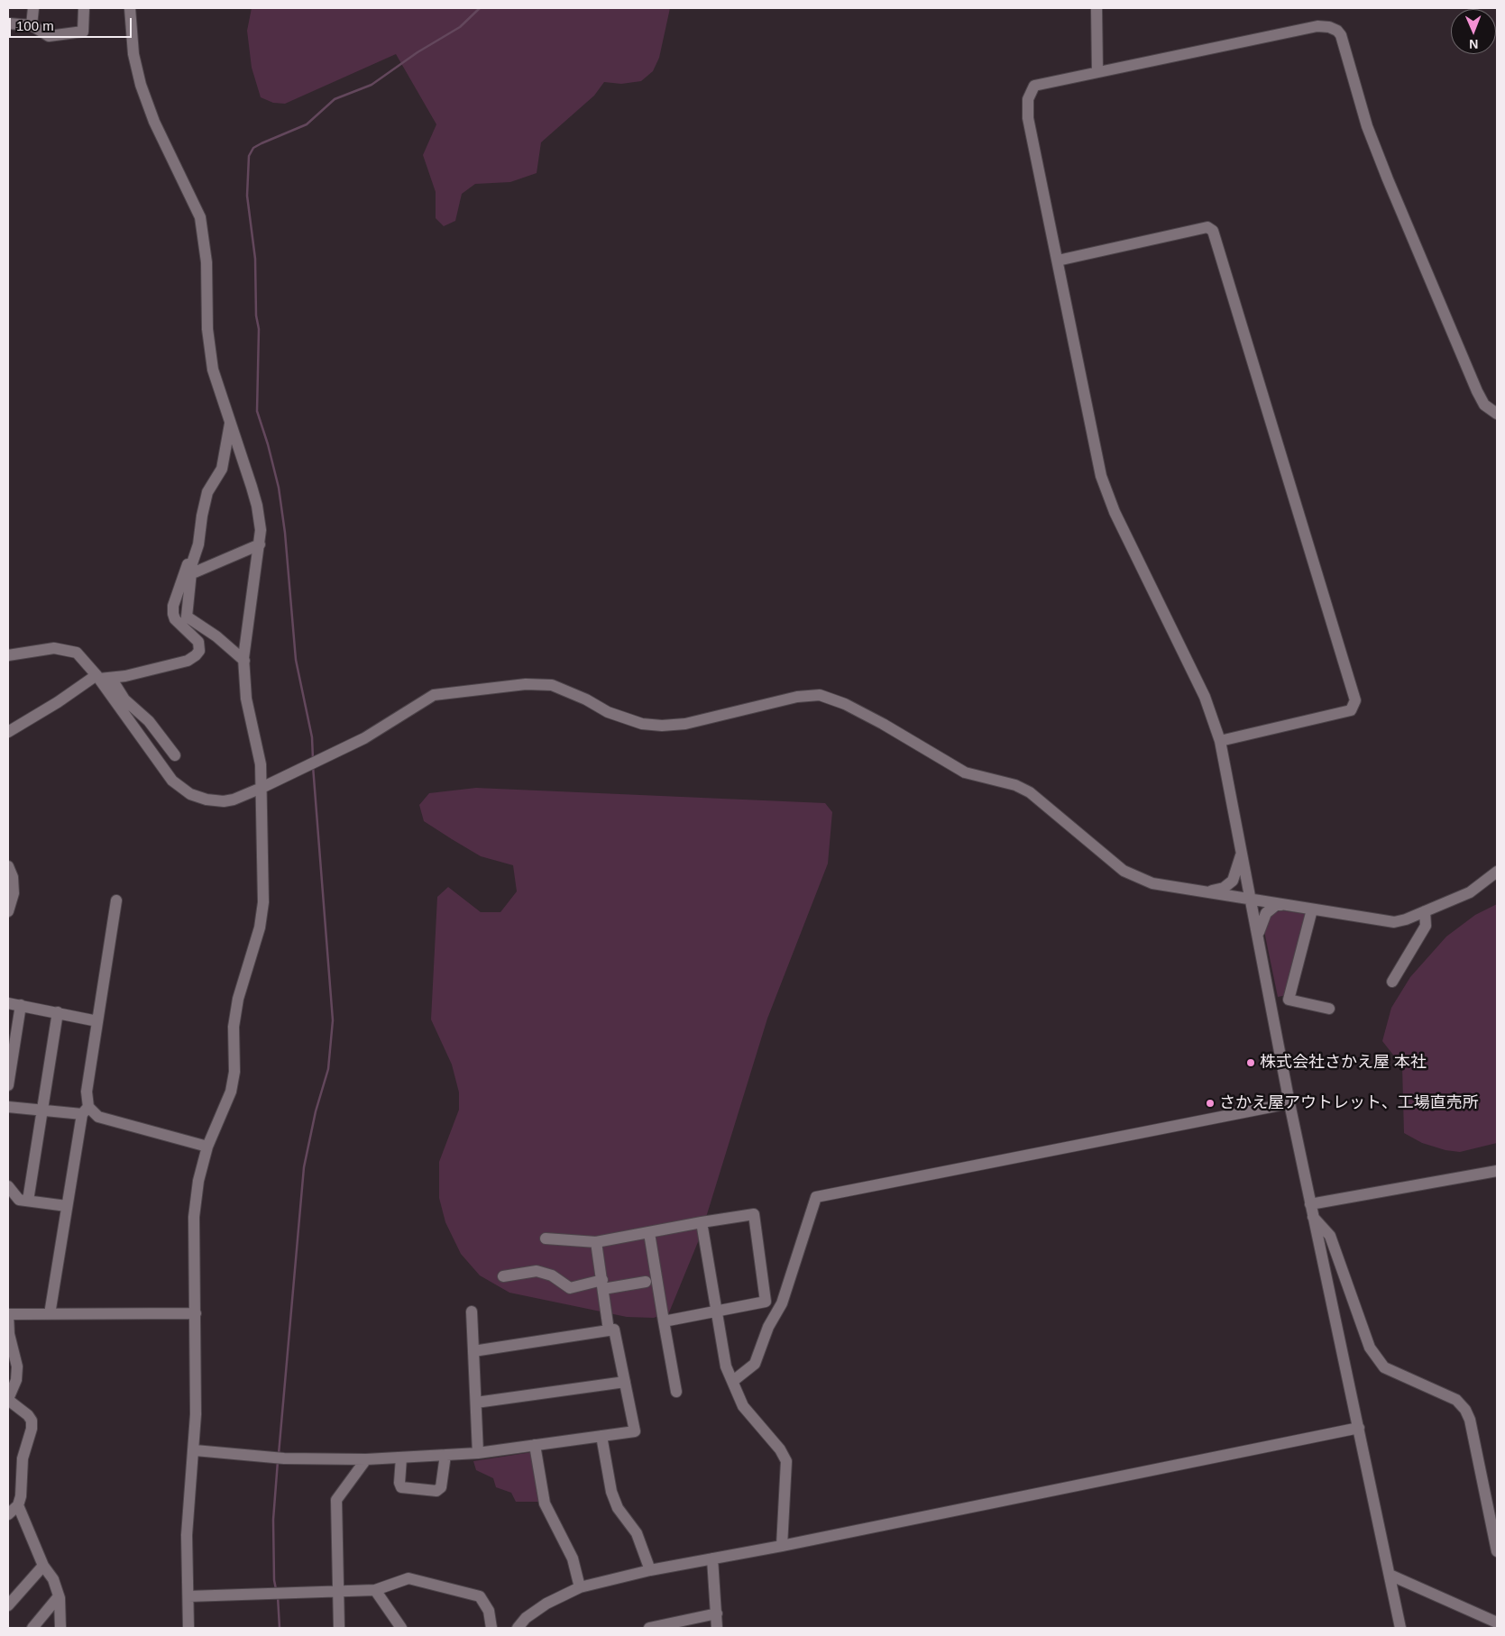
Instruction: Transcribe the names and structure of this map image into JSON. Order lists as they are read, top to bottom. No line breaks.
{"places":["株式会社さかえ屋 本社","さかえ屋アウトレット、工場直売所"],"scale_bar":"100 m","north":"bottom"}
